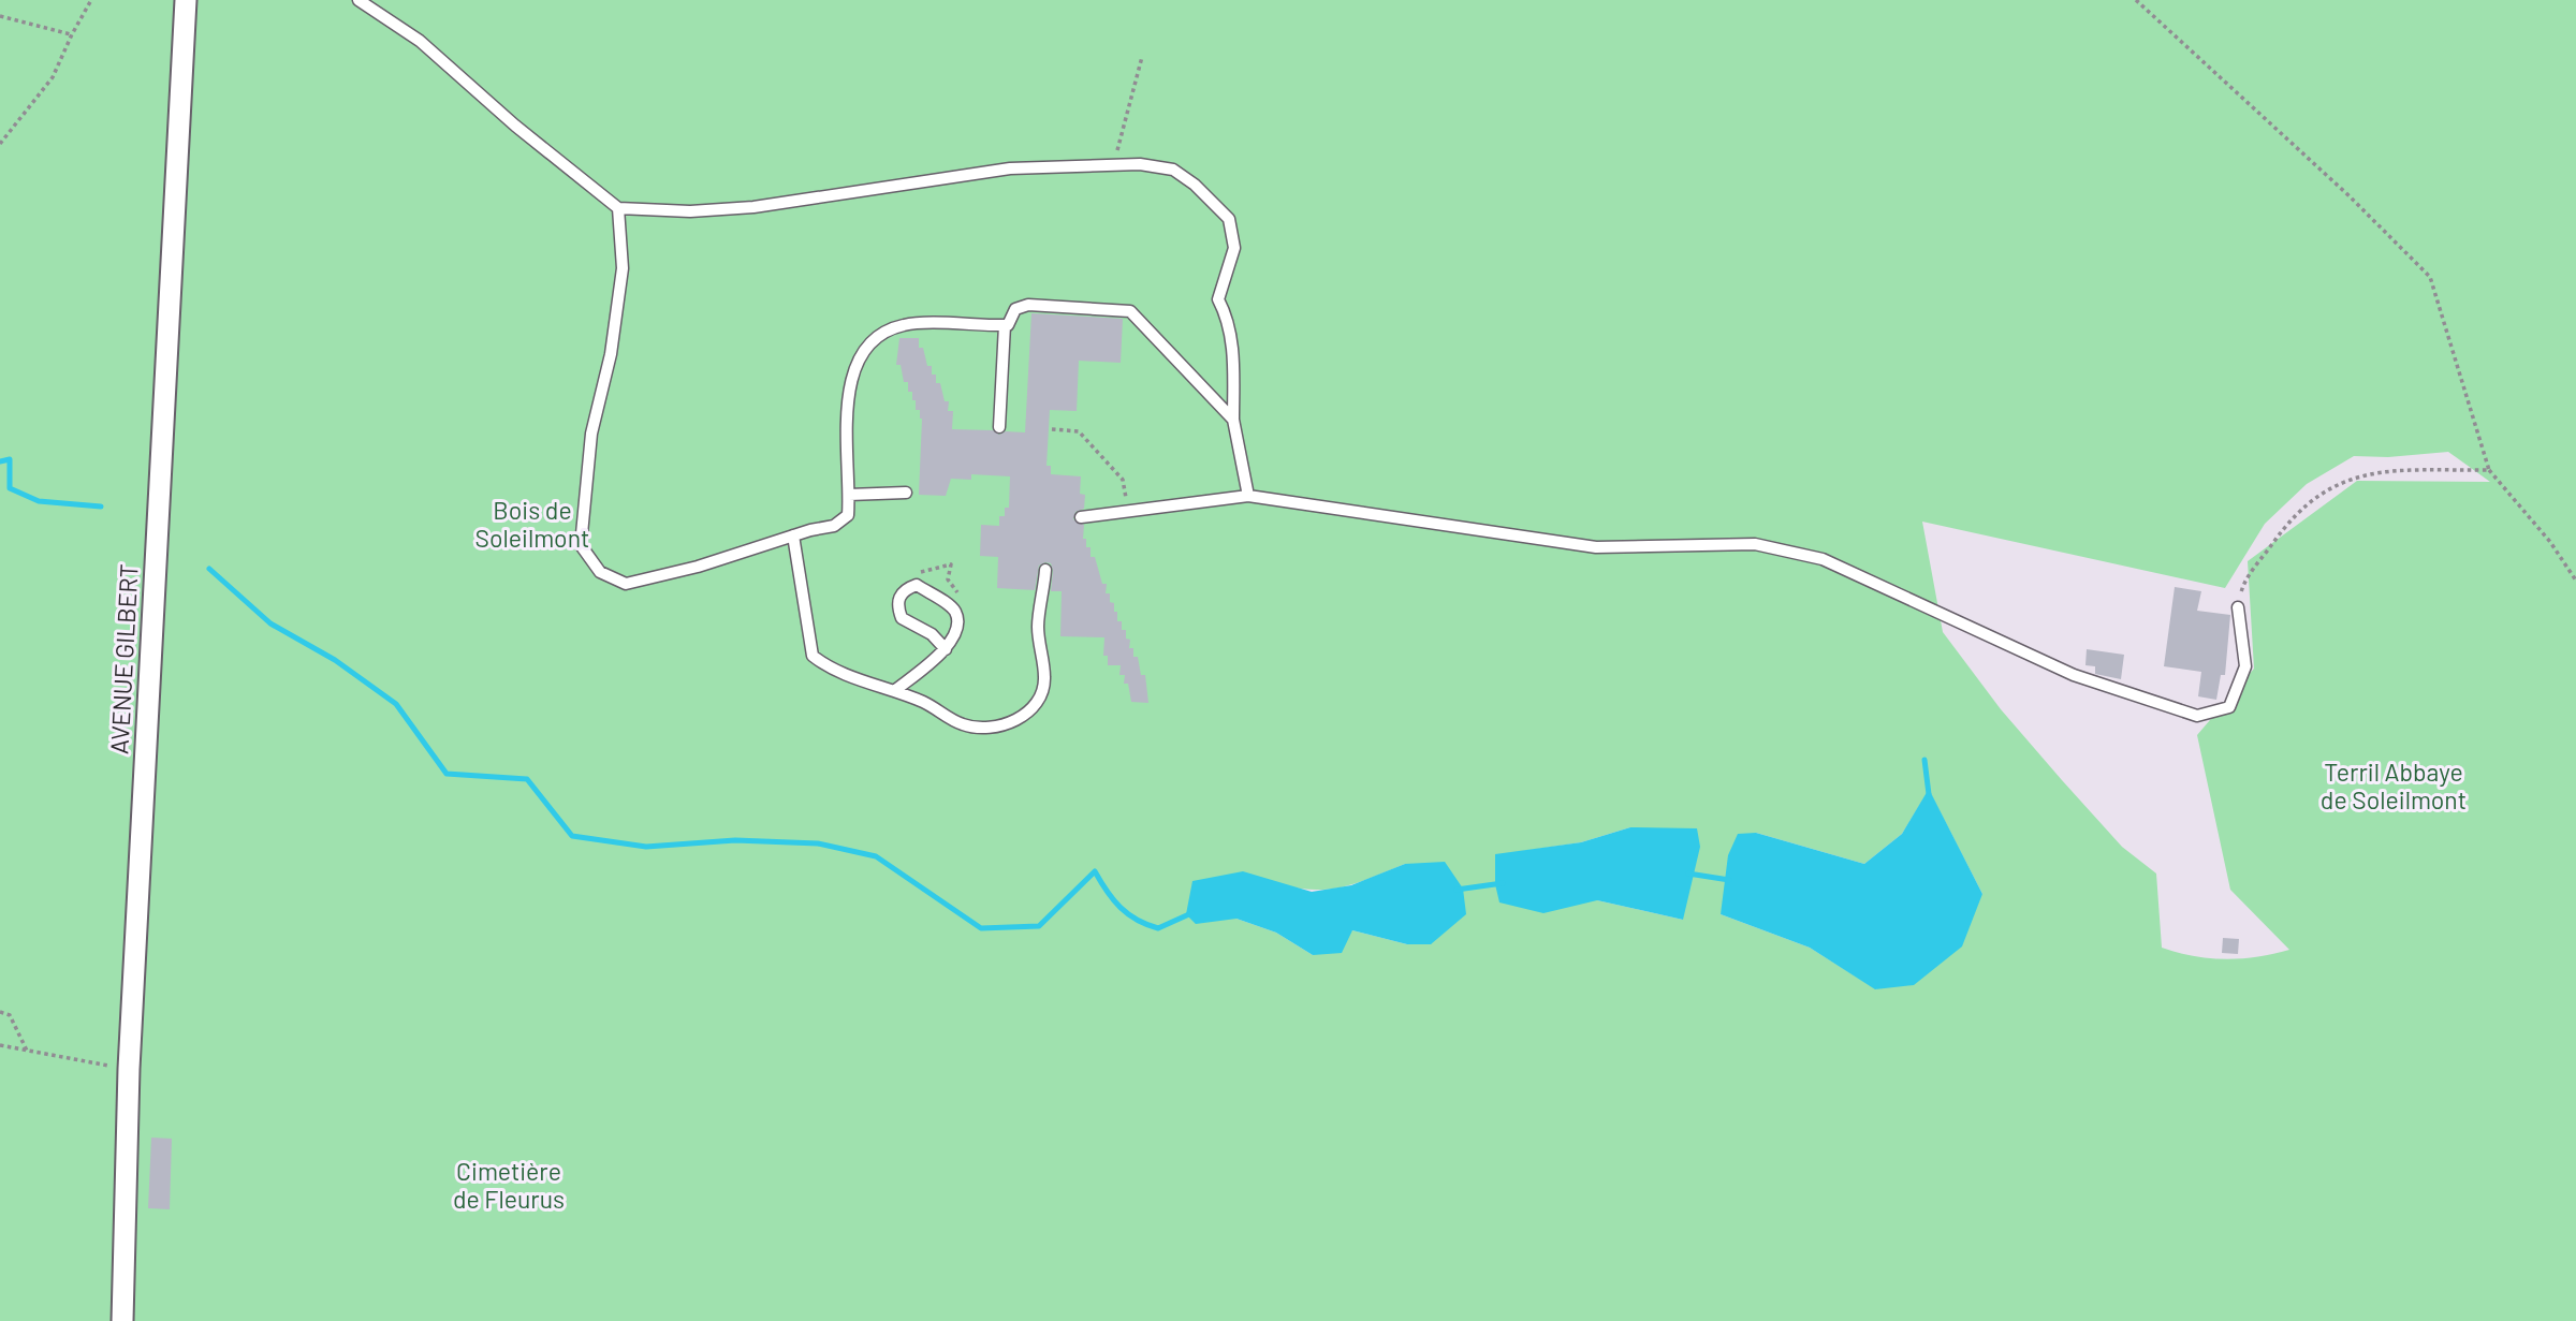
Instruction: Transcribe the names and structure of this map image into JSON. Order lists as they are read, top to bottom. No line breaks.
{"streets":{"street":["AVENUE GILBERT"]},"parks":["Bois de Soleilmont","Terril Abbaye de Soleilmont","Cimetière de Fleurus"]}
